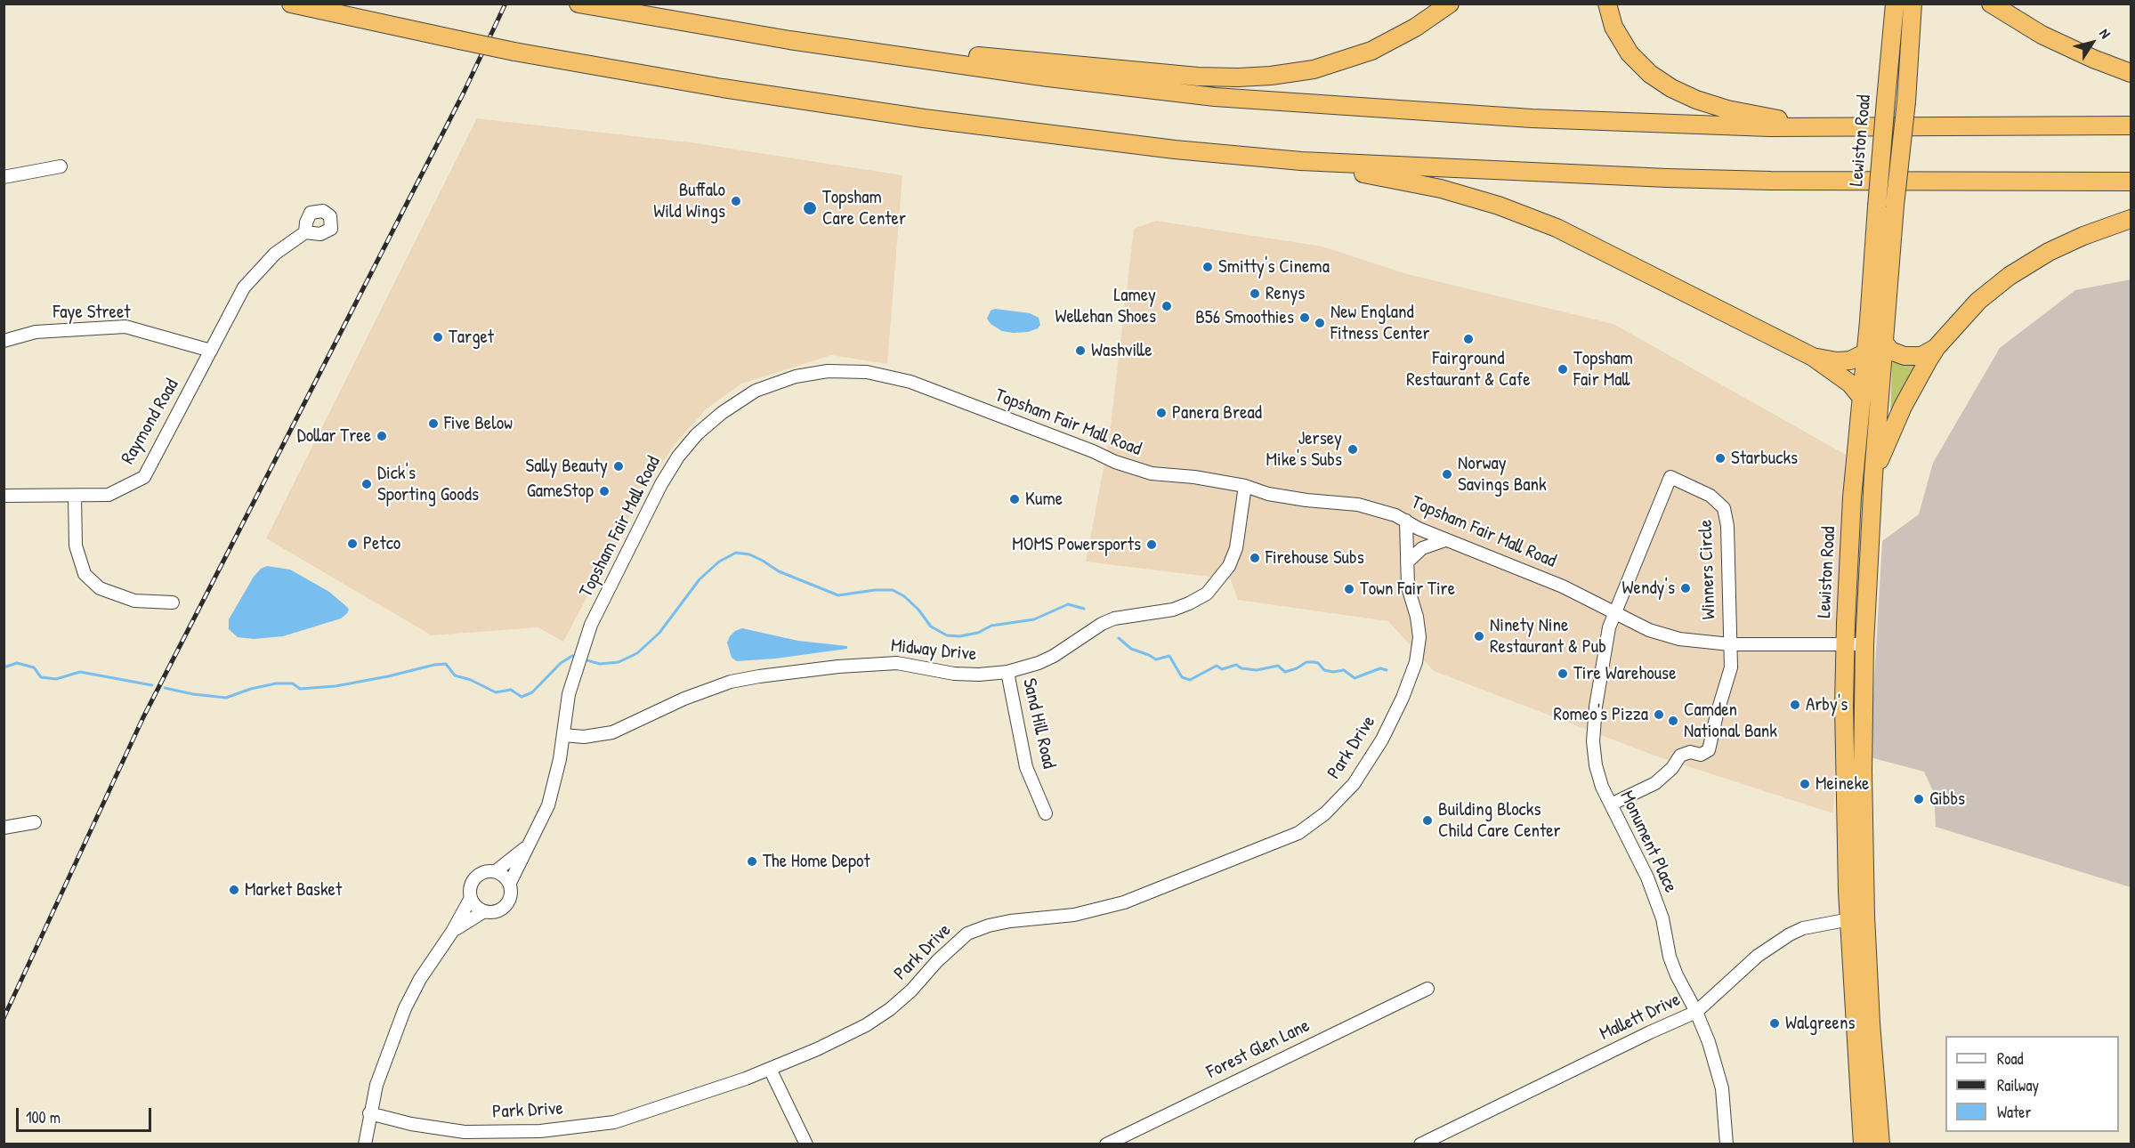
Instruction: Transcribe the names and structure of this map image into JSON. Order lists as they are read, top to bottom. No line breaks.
{"streets":{"highway":["Lewiston Road"],"street":["Faye Street","Raymond Road","Topsham Fair Mall Road","Winners Circle","Midway Drive","Sand Hill Road","Park Drive","Monument Place","Mallett Drive","Forest Glen Lane"]},"crossings":[["Lewiston Road","Topsham Fair Mall Road"],["Lewiston Road","Mallett Drive"],["Faye Street","Raymond Road"],["Topsham Fair Mall Road","Winners Circle"],["Topsham Fair Mall Road","Midway Drive"],["Topsham Fair Mall Road","Park Drive"],["Topsham Fair Mall Road","Monument Place"],["Winners Circle","Monument Place"],["Midway Drive","Sand Hill Road"],["Monument Place","Mallett Drive"]],"places":["Buffalo Wild Wings","Topsham Care Center","Smitty's Cinema","Renys","Lamey Wellehan Shoes","B56 Smoothies","New England Fitness Center","Target","Fairground Restaurant & Cafe","Washville","Topsham Fair Mall","Panera Bread","Five Below","Dollar Tree","Jersey Mike's Subs","Starbucks","Sally Beauty","Norway Savings Bank","Dick's Sporting Goods","GameStop","Kume","Petco","MOMS Powersports","Firehouse Subs","Wendy's","Town Fair Tire","Ninety Nine Restaurant & Pub","Tire Warehouse","Arby's","Romeo's Pizza","Camden National Bank","Meineke","Gibbs","Building Blocks Child Care Center","The Home Depot","Market Basket","Walgreens"],"legend":["Road","Railway","Water"],"scale_bar":"100 m","north":"top right"}
